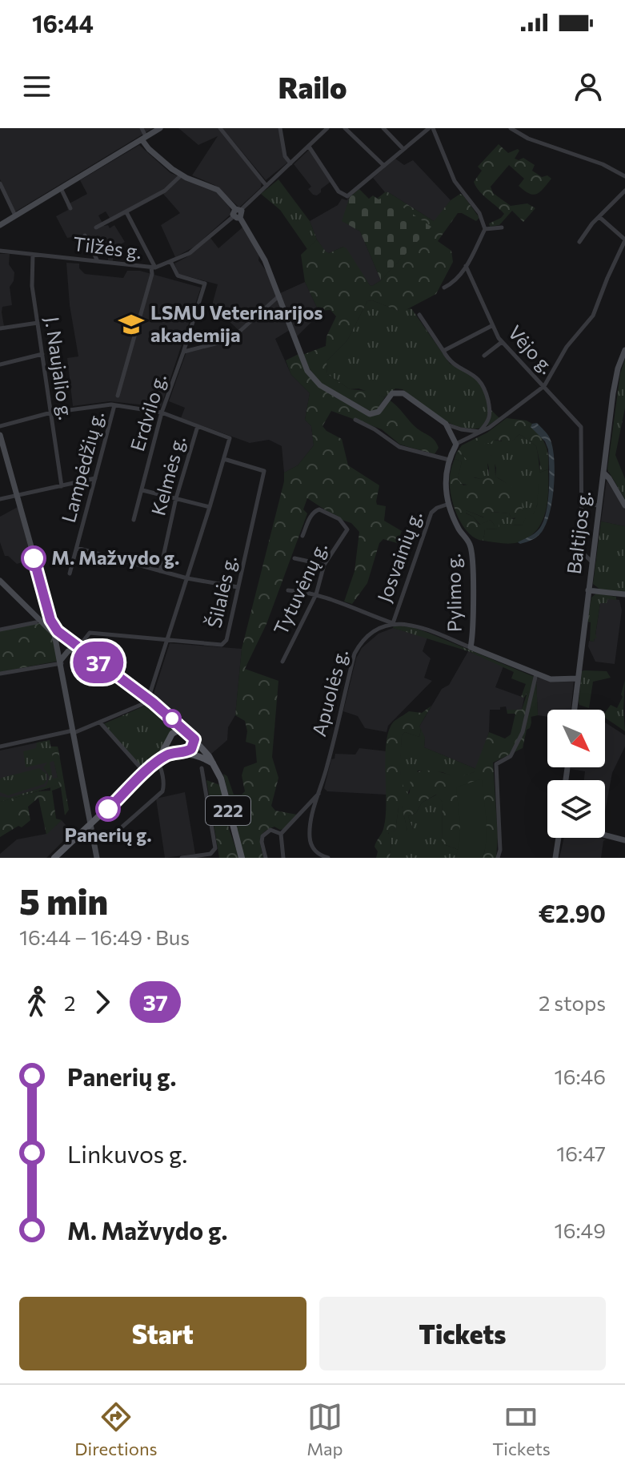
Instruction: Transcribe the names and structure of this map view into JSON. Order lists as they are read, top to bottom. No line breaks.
{"streets":{"main road":["Baltijos g.","Josvainių g.","Pylimo g.","222"],"street":["Tilžės g.","Vėjo g.","J. Naujalio g.","Erdvilo g.","Lampėdžių g.","Kelmės g.","Tytuvėnų g.","Šilalės g.","Apuolės g."]},"crossings":[["Tilžės g.","J. Naujalio g."],["Tilžės g.","Erdvilo g."],["Vėjo g.","Baltijos g."],["Josvainių g.","Pylimo g."],["Josvainių g.","Apuolės g."],["Šilalės g.","222"]],"places":{"school or university":["LSMU Veterinarijos akademija"],"other":["M. Mažvydo g.","Panerių g."]},"lines":["bus line 37"],"north":"bottom right","page":{"status":"16:44","header":"Railo","on_map":"37","heading":["5 min","16:44 – 16:49 · Bus","€2.90"],"legs":["2","37","2 stops"],"list":[{"name":"Panerių g.","value":"16:46"},{"name":"Linkuvos g.","value":"16:47"},{"name":"M. Mažvydo g.","value":"16:49"}],"buttons":["Start","Tickets"],"tabs":["Directions","Map","Tickets"]}}
